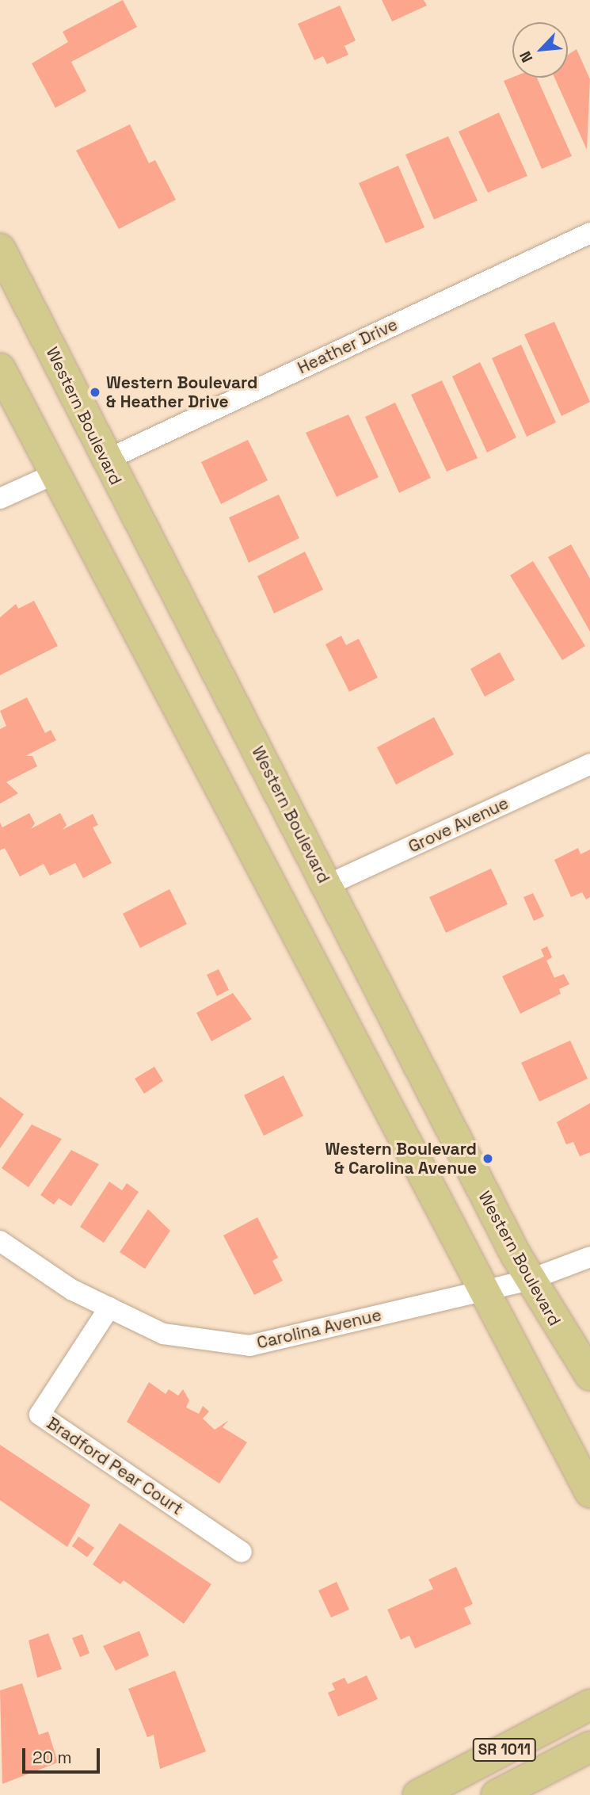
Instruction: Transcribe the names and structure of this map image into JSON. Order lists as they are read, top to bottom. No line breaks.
{"streets":{"main road":["Western Boulevard","SR 1011"],"street":["Heather Drive","Grove Avenue","Carolina Avenue","Bradford Pear Court"]},"crossings":[["Heather Drive","Western Boulevard"],["Western Boulevard","Grove Avenue"],["Western Boulevard","Carolina Avenue"],["Carolina Avenue","Bradford Pear Court"]],"places":["Western Boulevard & Heather Drive","Western Boulevard & Carolina Avenue"],"scale_bar":"20 m","north":"bottom left"}
